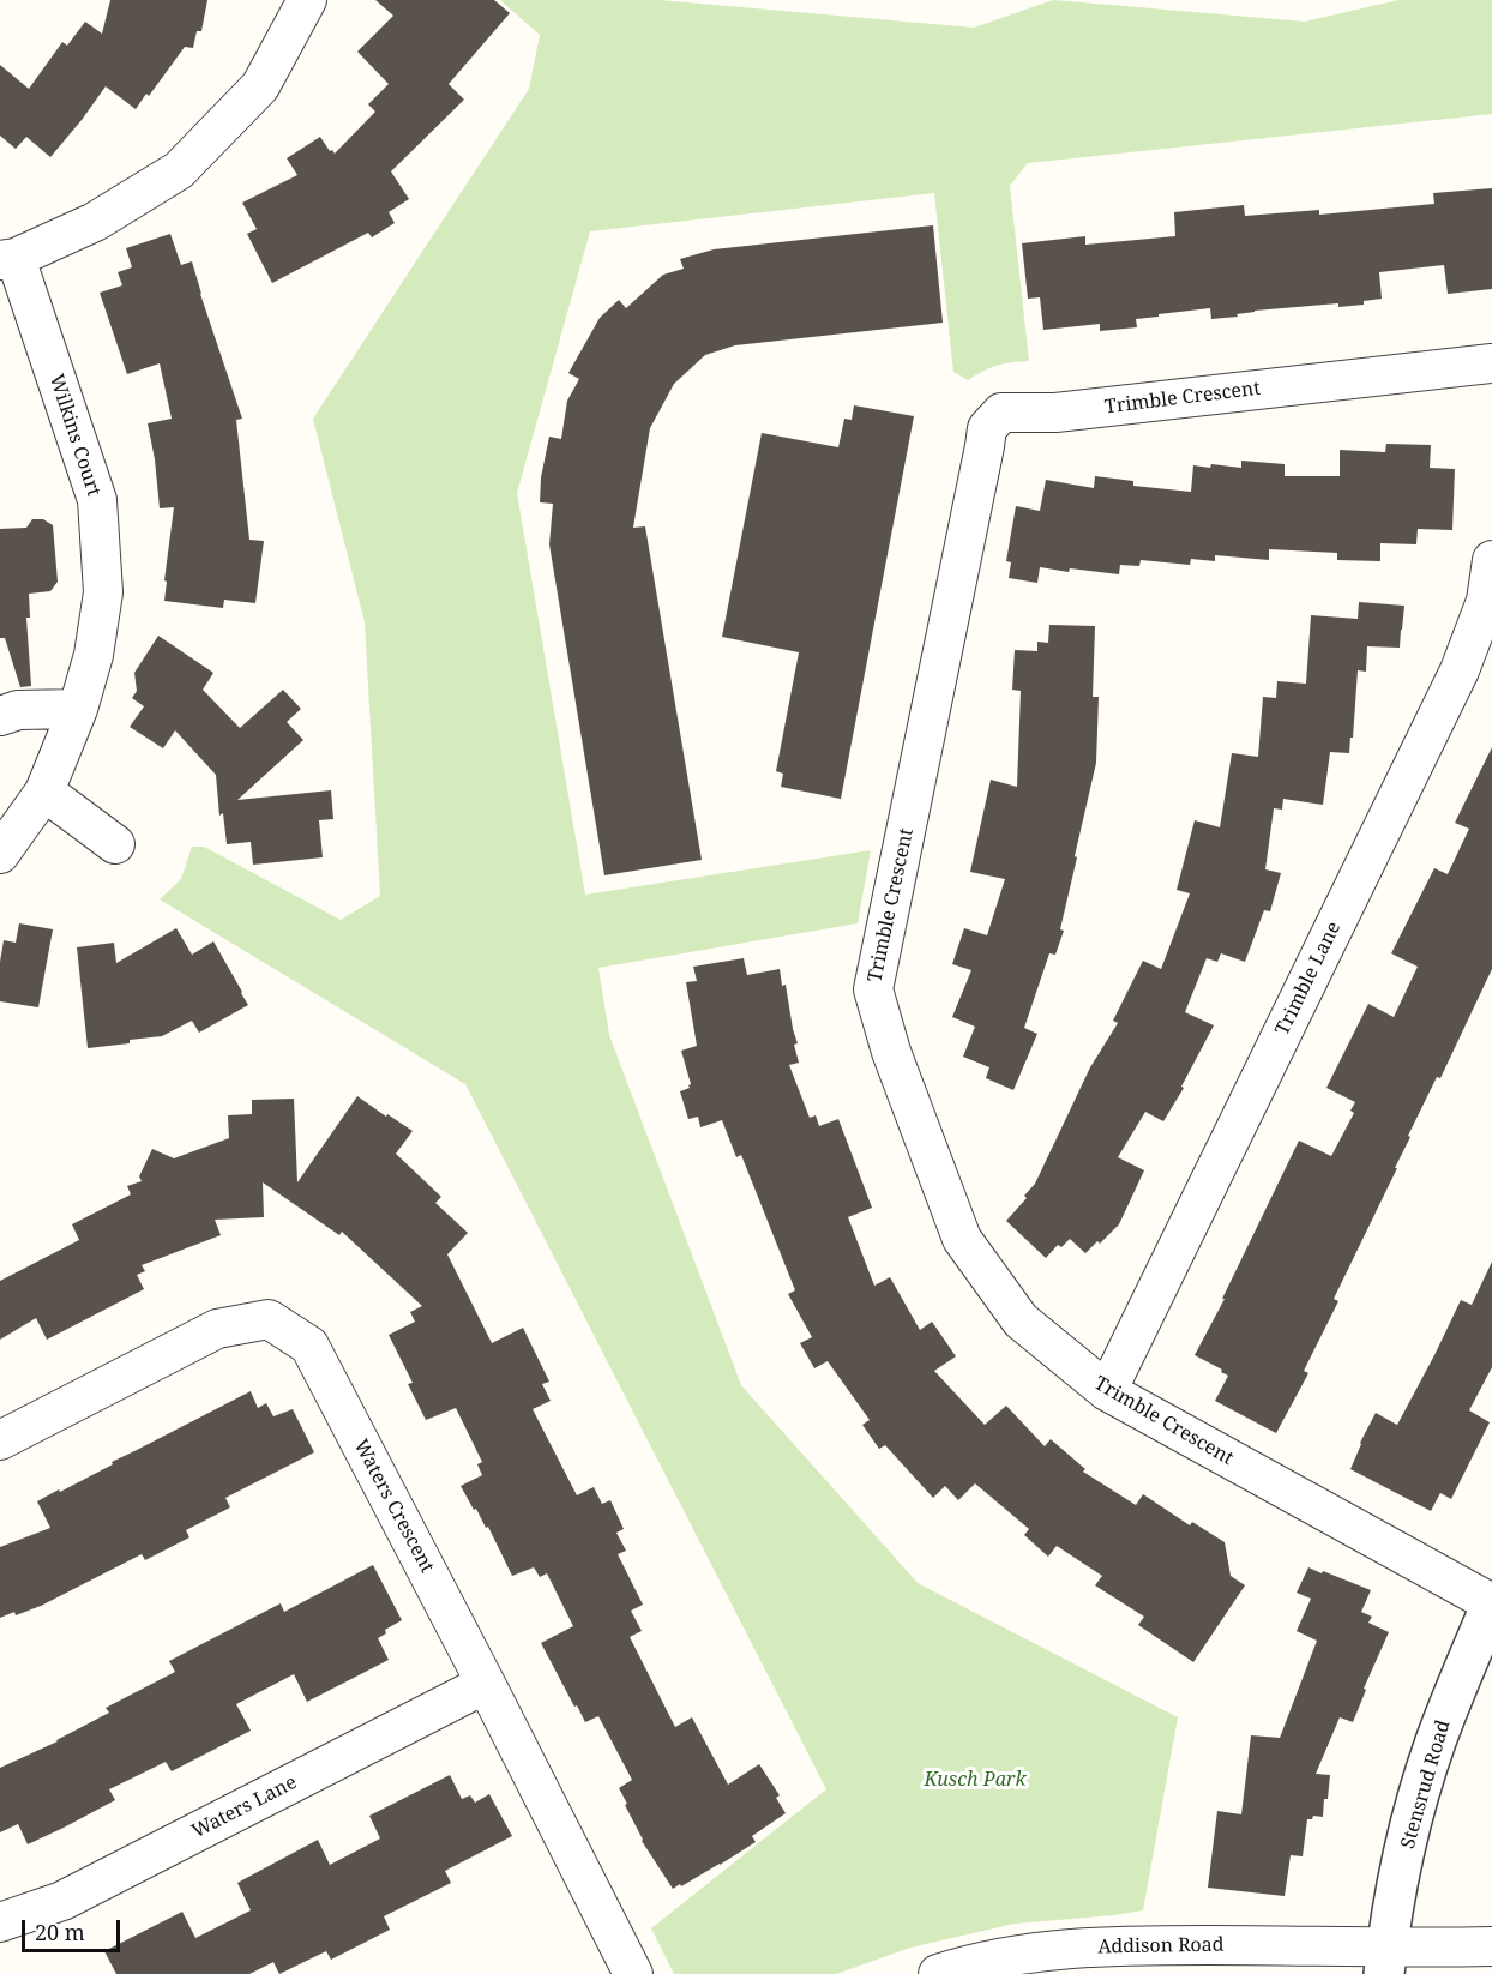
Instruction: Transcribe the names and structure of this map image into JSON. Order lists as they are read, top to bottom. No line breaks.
{"streets":{"street":["Trimble Crescent","Wilkins Court","Trimble Lane","Waters Crescent","Stensrud Road","Waters Lane","Addison Road"]},"crossings":[["Trimble Crescent","Trimble Lane"],["Trimble Crescent","Stensrud Road"],["Waters Crescent","Waters Lane"],["Stensrud Road","Addison Road"]],"parks":["Kusch Park"],"scale_bar":"20 m"}
